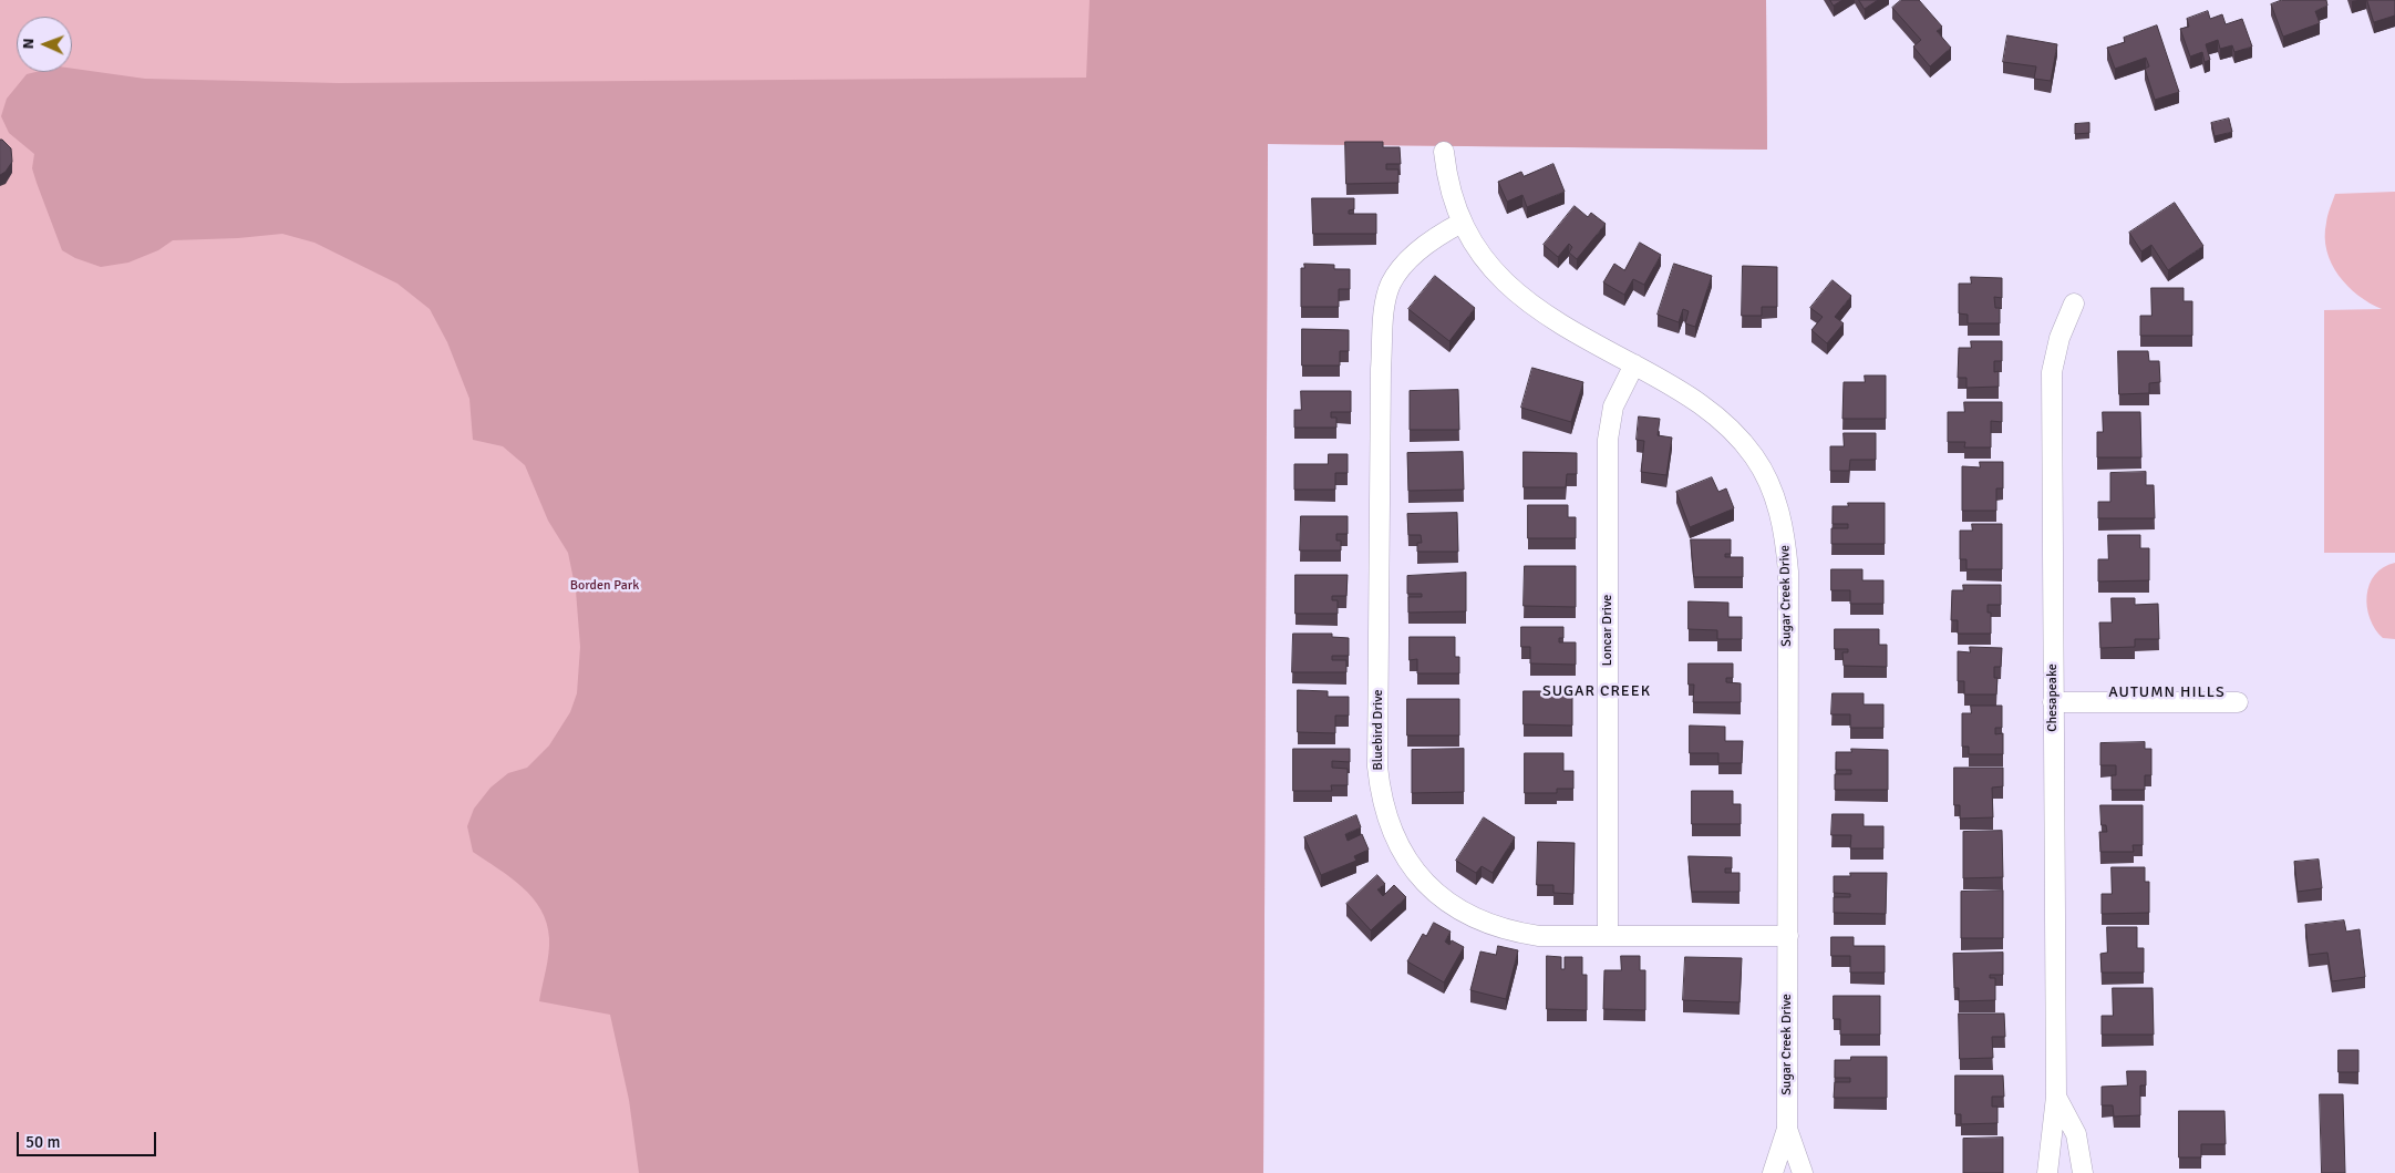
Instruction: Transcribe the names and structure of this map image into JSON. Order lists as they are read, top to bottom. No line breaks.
{"streets":{"street":["Sugar Creek Drive","Loncar Drive","Chesapeake","Bluebird Drive"]},"crossings":[["Sugar Creek Drive","Loncar Drive"],["Sugar Creek Drive","Bluebird Drive"],["Loncar Drive","Bluebird Drive"]],"districts":["SUGAR CREEK","AUTUMN HILLS"],"parks":["Borden Park"],"scale_bar":"50 m","north":"left"}
